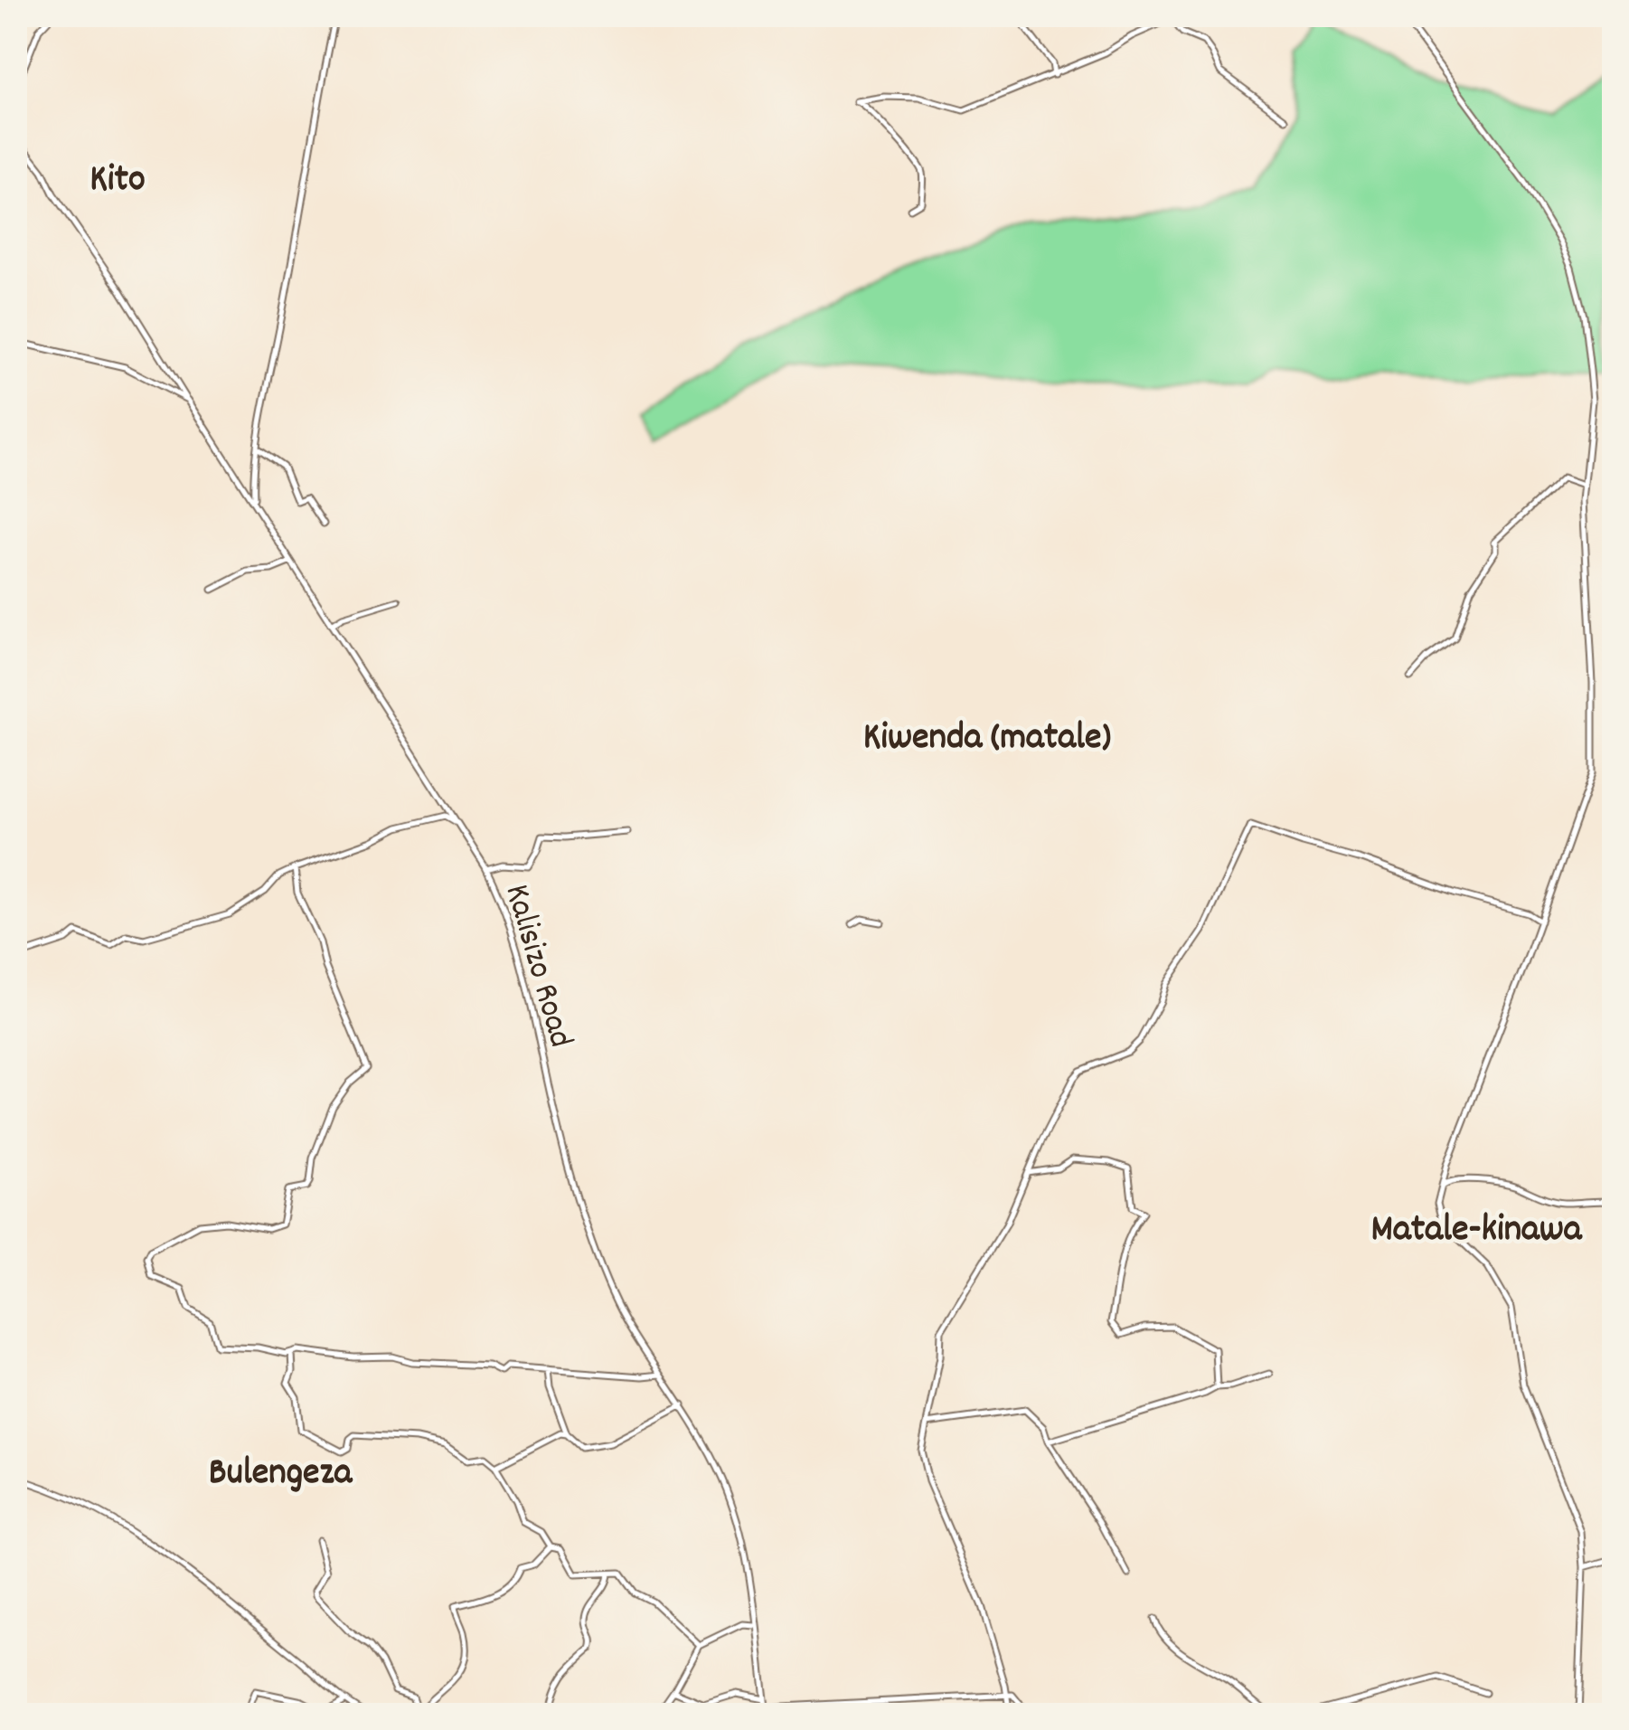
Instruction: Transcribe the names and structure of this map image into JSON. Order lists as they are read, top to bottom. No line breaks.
{"streets":{"street":["Kalisizo Road"]},"districts":["Kito","Kiwenda (matale)","Matale-kinawa","Bulengeza"]}
